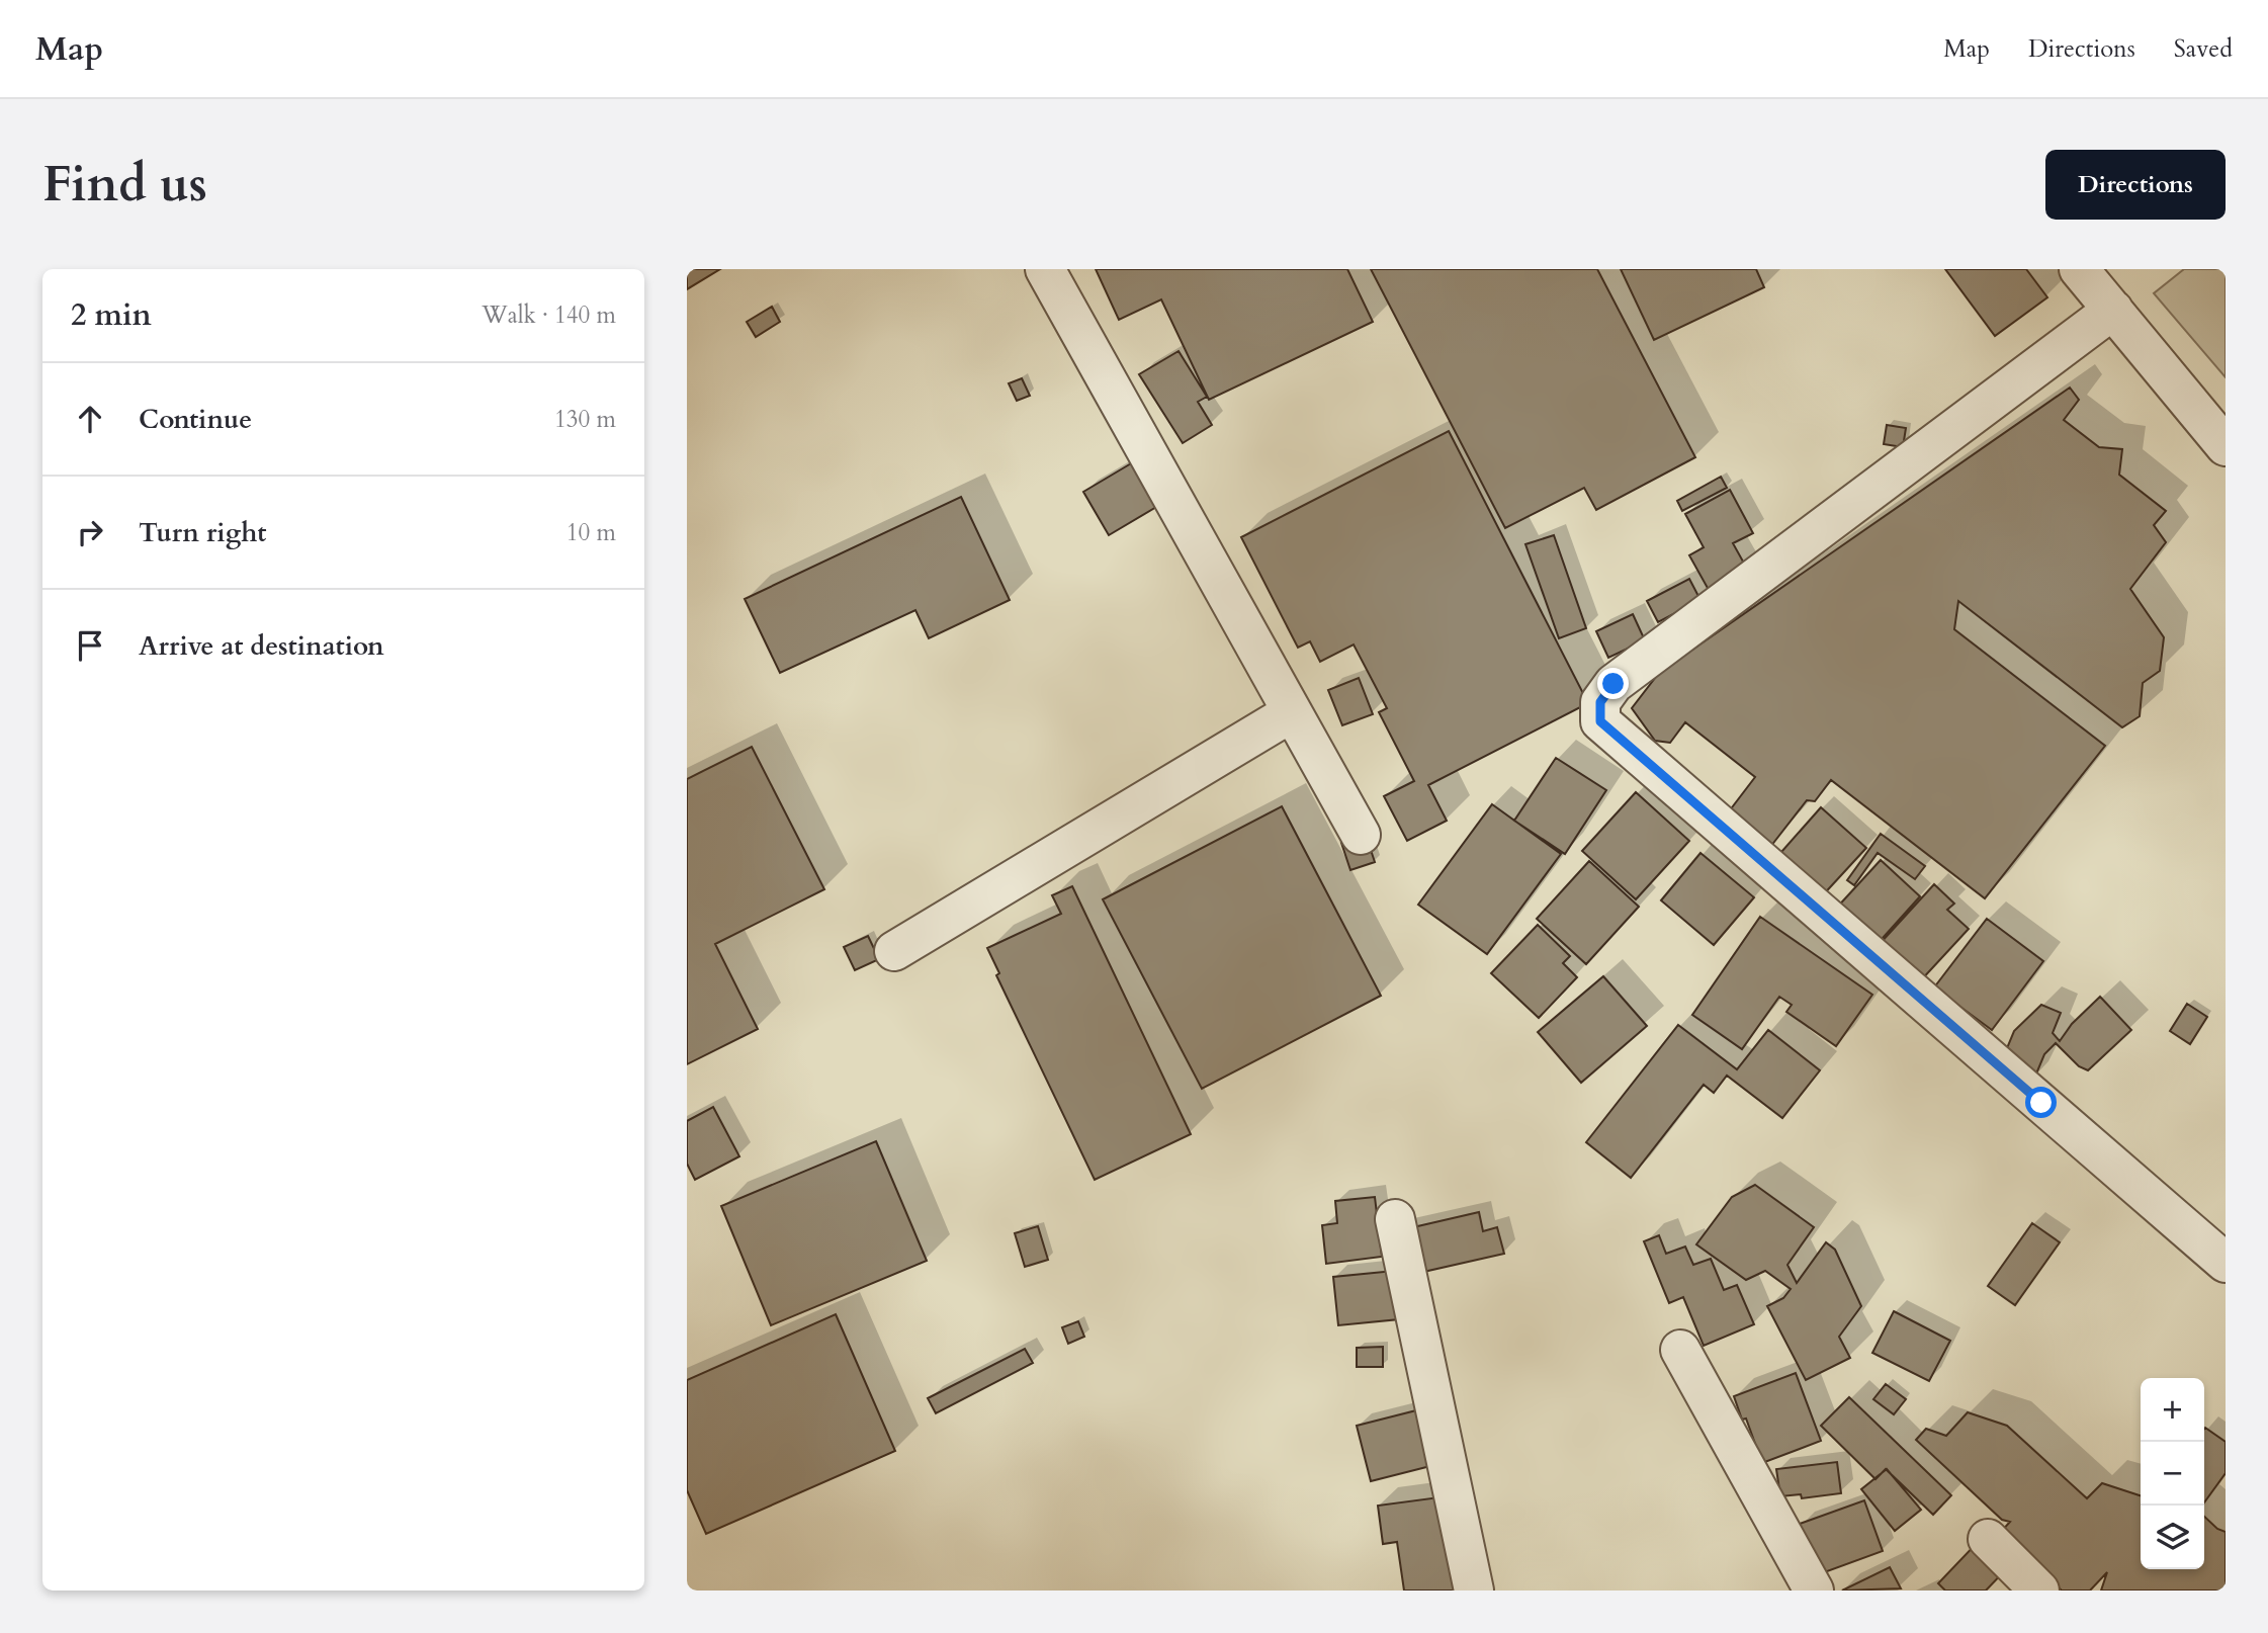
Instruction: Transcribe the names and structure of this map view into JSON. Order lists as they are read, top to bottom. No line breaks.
{"page":{"header":"Map","nav":["Map","Directions","Saved"],"buttons":"Directions","title":"Find us","heading":["2 min","Walk · 140 m"],"list":[["Continue","130 m"],["Turn right","10 m"],"Arrive at destination"],"map_buttons":["+","−"]}}
